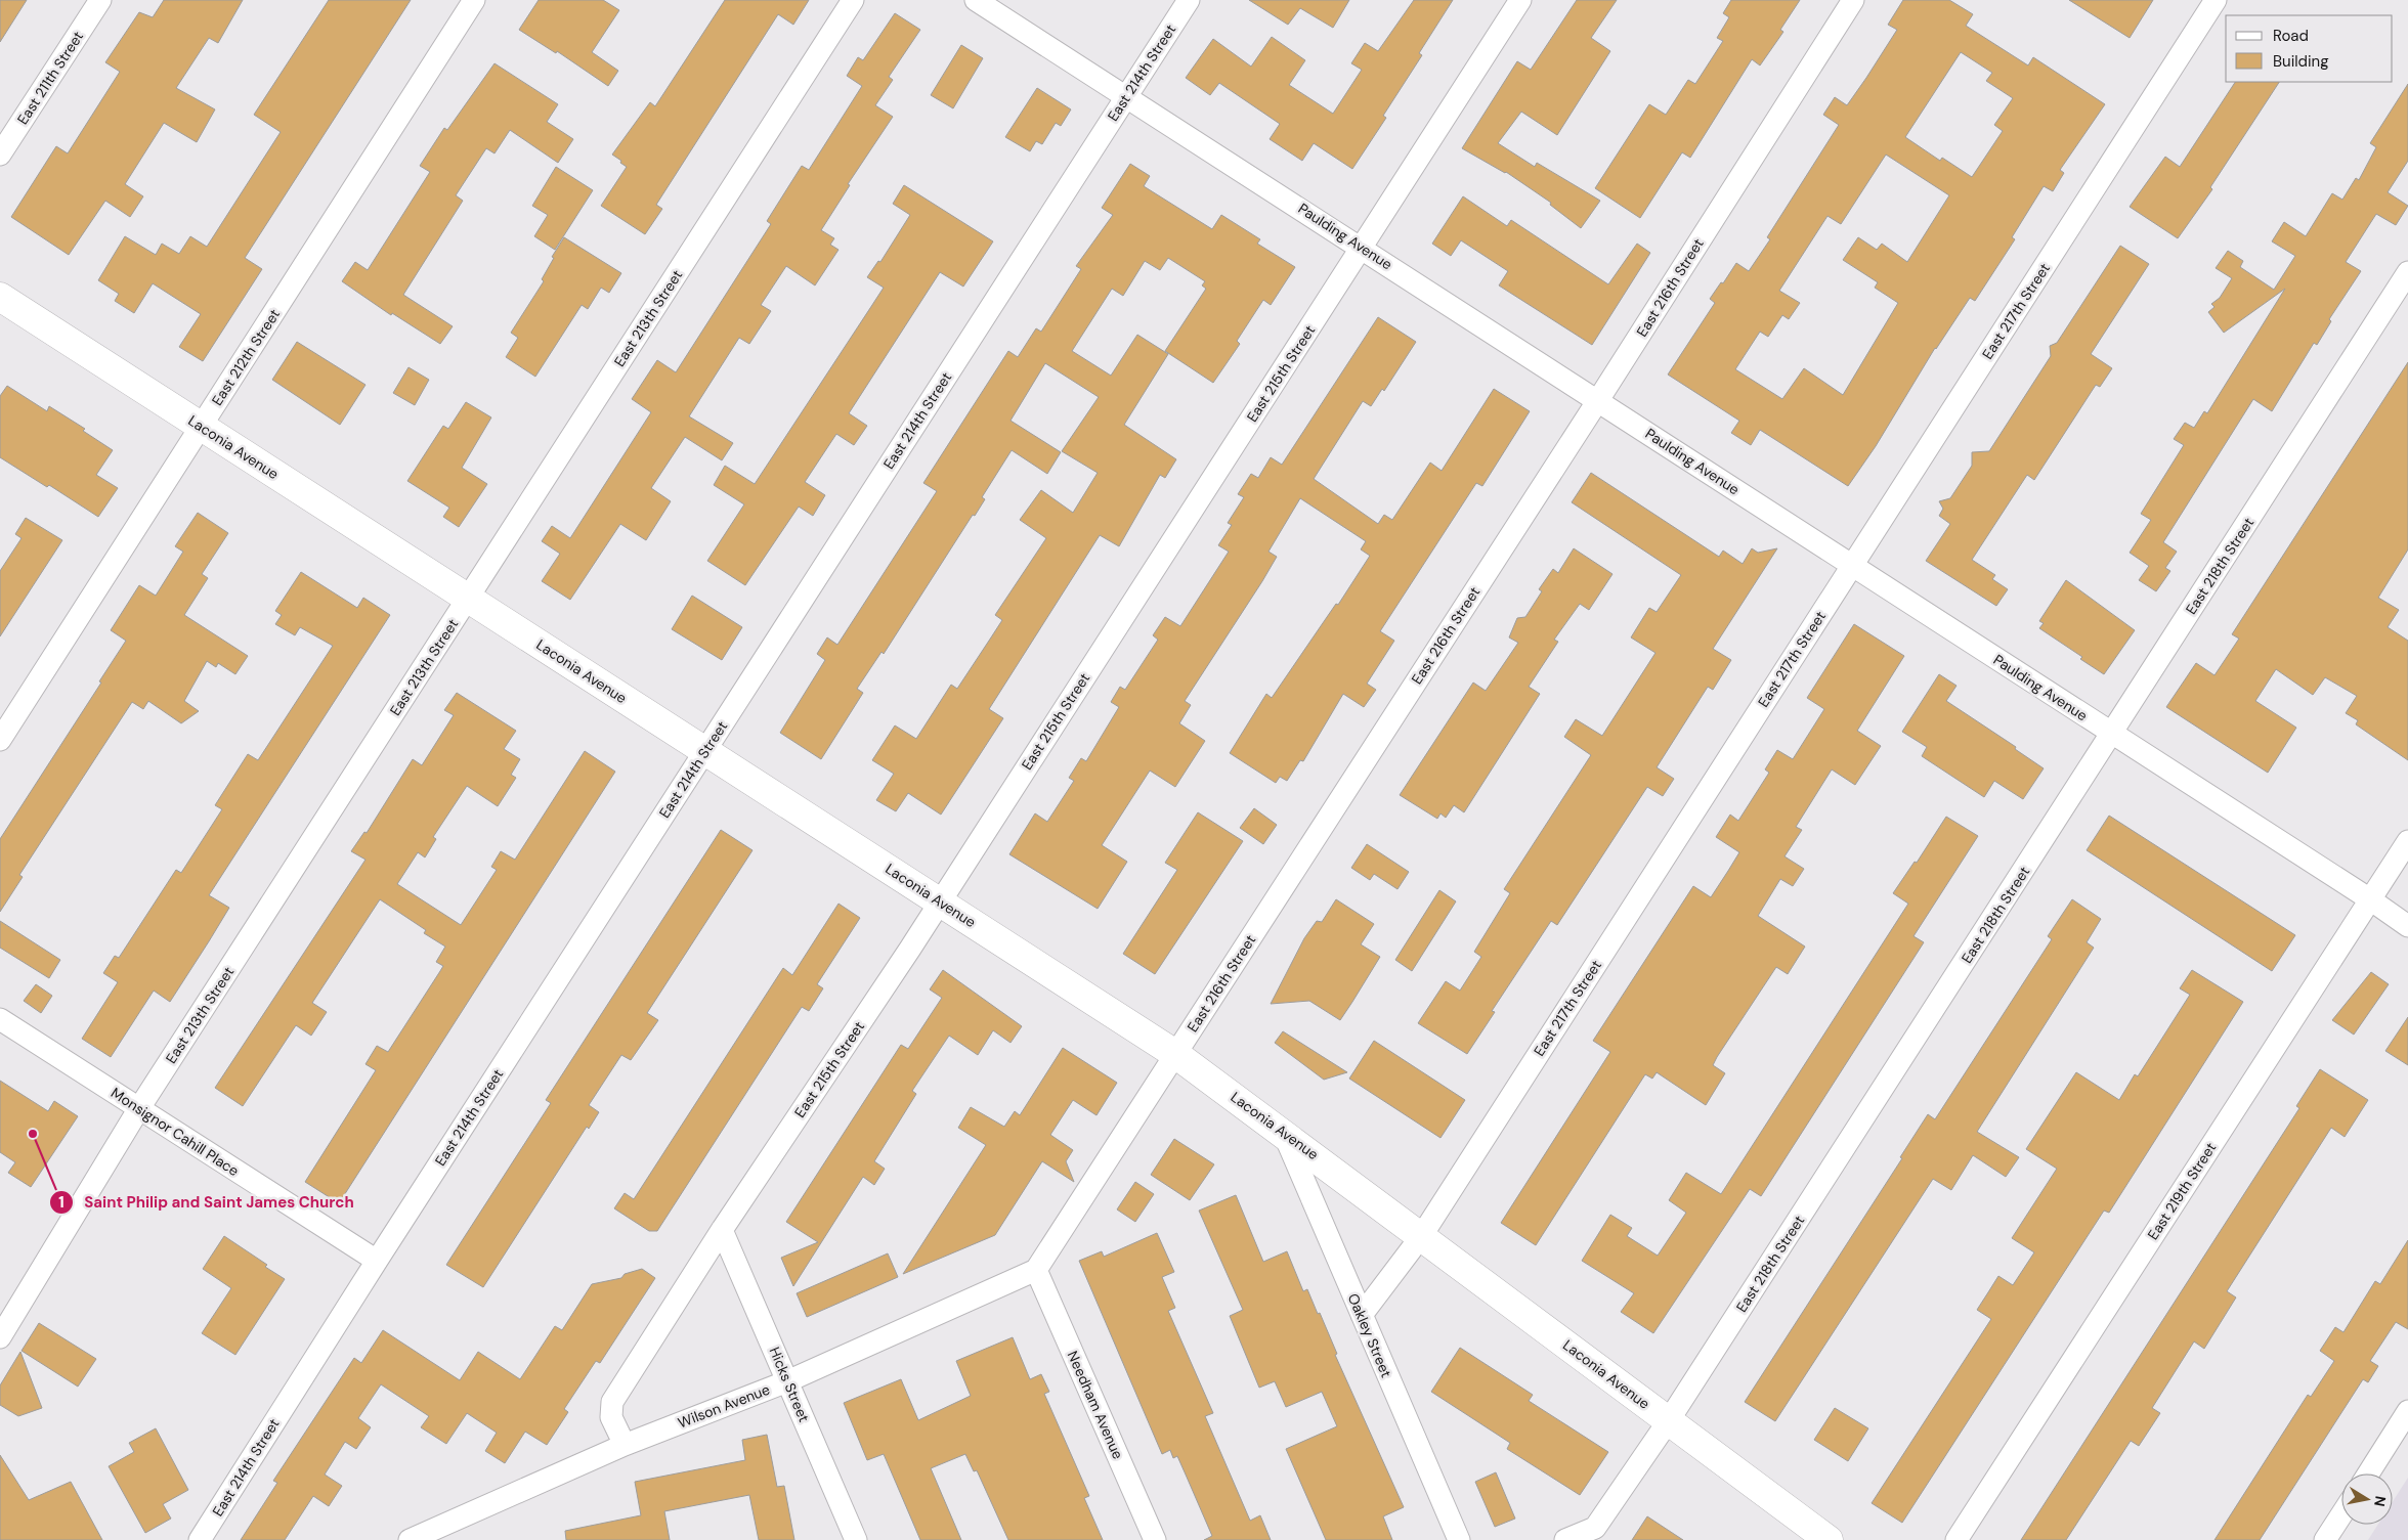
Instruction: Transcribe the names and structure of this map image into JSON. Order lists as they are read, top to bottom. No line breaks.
{"streets":{"street":["East 214th Street","East 211th Street","Paulding Avenue","East 216th Street","East 217th Street","East 213th Street","East 212th Street","East 215th Street","Laconia Avenue","East 218th Street","Monsignor Cahill Place","East 219th Street","Oakley Street","Hicks Street","Needham Avenue","Wilson Avenue"]},"crossings":[["East 214th Street","Paulding Avenue"],["East 214th Street","Laconia Avenue"],["East 214th Street","Monsignor Cahill Place"],["Paulding Avenue","East 216th Street"],["Paulding Avenue","East 217th Street"],["Paulding Avenue","East 215th Street"],["Paulding Avenue","East 218th Street"],["Paulding Avenue","East 219th Street"],["East 216th Street","Laconia Avenue"],["East 216th Street","Needham Avenue"],["East 216th Street","Wilson Avenue"],["East 217th Street","Laconia Avenue"],["East 217th Street","Oakley Street"],["East 213th Street","Laconia Avenue"],["East 213th Street","Monsignor Cahill Place"],["East 212th Street","Laconia Avenue"],["East 215th Street","Laconia Avenue"],["East 215th Street","Hicks Street"],["East 215th Street","Wilson Avenue"],["Laconia Avenue","East 218th Street"],["Laconia Avenue","Oakley Street"],["Hicks Street","Wilson Avenue"],["Needham Avenue","Wilson Avenue"]],"places":["Saint Philip and Saint James Church"],"legend":["Road","Building"],"north":"right"}
